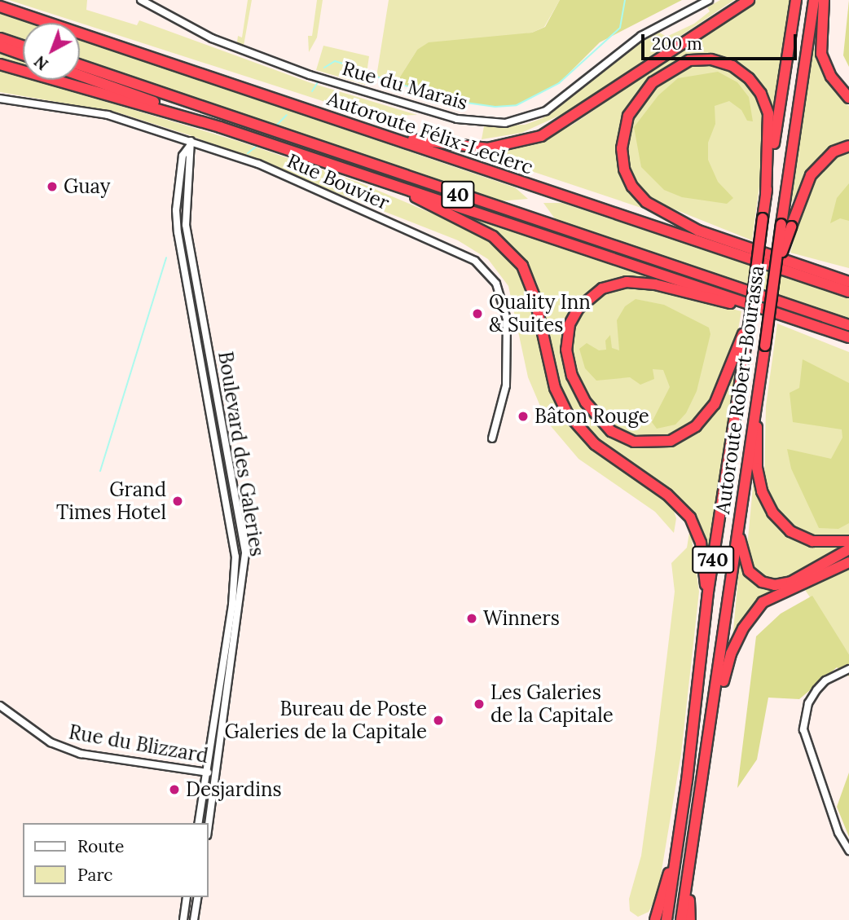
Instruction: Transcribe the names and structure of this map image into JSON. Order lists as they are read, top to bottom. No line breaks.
{"streets":{"highway":["Autoroute Félix-Leclerc","40","Autoroute Robert-Bourassa","740"],"street":["Rue du Marais","Rue Bouvier","Boulevard des Galeries","Rue du Blizzard"]},"crossings":[["Rue Bouvier","Boulevard des Galeries"],["Boulevard des Galeries","Rue du Blizzard"]],"places":["Guay","Quality Inn & Suites","Bâton Rouge","Grand Times Hotel","Winners","Les Galeries de la Capitale","Bureau de Poste Galeries de la Capitale","Desjardins"],"legend":["Route","Parc"],"scale_bar":"200 m","north":"bottom left"}
